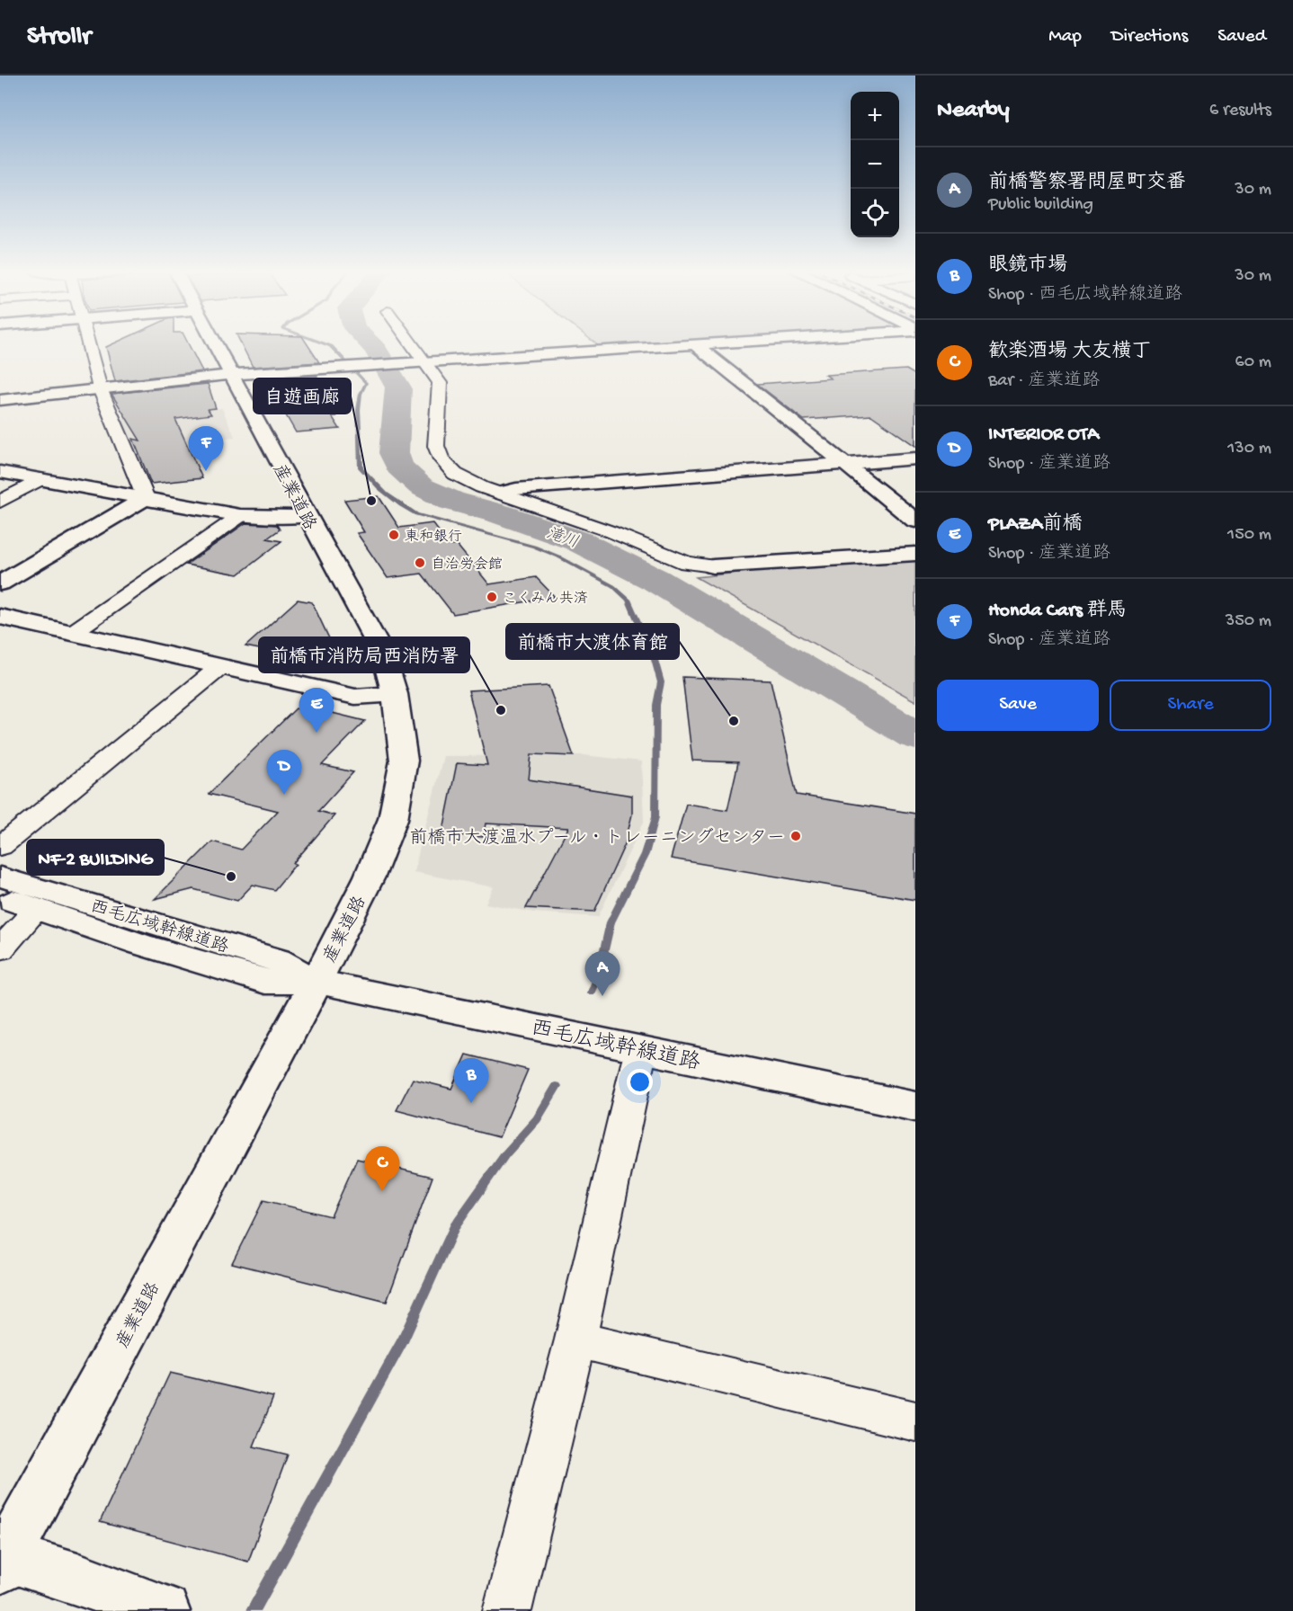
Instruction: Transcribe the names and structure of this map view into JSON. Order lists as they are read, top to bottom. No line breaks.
{"streets":{"street":["産業道路","西毛広域幹線道路"]},"crossings":[["産業道路","西毛広域幹線道路"]],"water":["滝川"],"places":["自遊画廊","東和銀行","自治労会館","こくみん共済","前橋市消防局西消防署","前橋市大渡体育館","前橋市大渡温水プール・トレーニングセンター","NF-2 BUILDING"],"page":{"header":"Strollr","nav":["Map","Directions","Saved"],"heading":["Nearby","6 results"],"map_buttons":["+","−"],"list":[{"mark":"A","name":"前橋警察署問屋町交番","note":"Public building","value":"30 m"},{"mark":"B","name":"眼鏡市場","note":"Shop · 西毛広域幹線道路","value":"30 m"},{"mark":"C","name":"歓楽酒場 大友横丁","note":"Bar · 産業道路","value":"60 m"},{"mark":"D","name":"INTERIOR OTA","note":"Shop · 産業道路","value":"130 m"},{"mark":"E","name":"PLAZA前橋","note":"Shop · 産業道路","value":"150 m"},{"mark":"F","name":"Honda Cars 群馬","note":"Shop · 産業道路","value":"350 m"}],"pins":["F","E","D","A","B","C"],"buttons":["Save","Share"]}}
